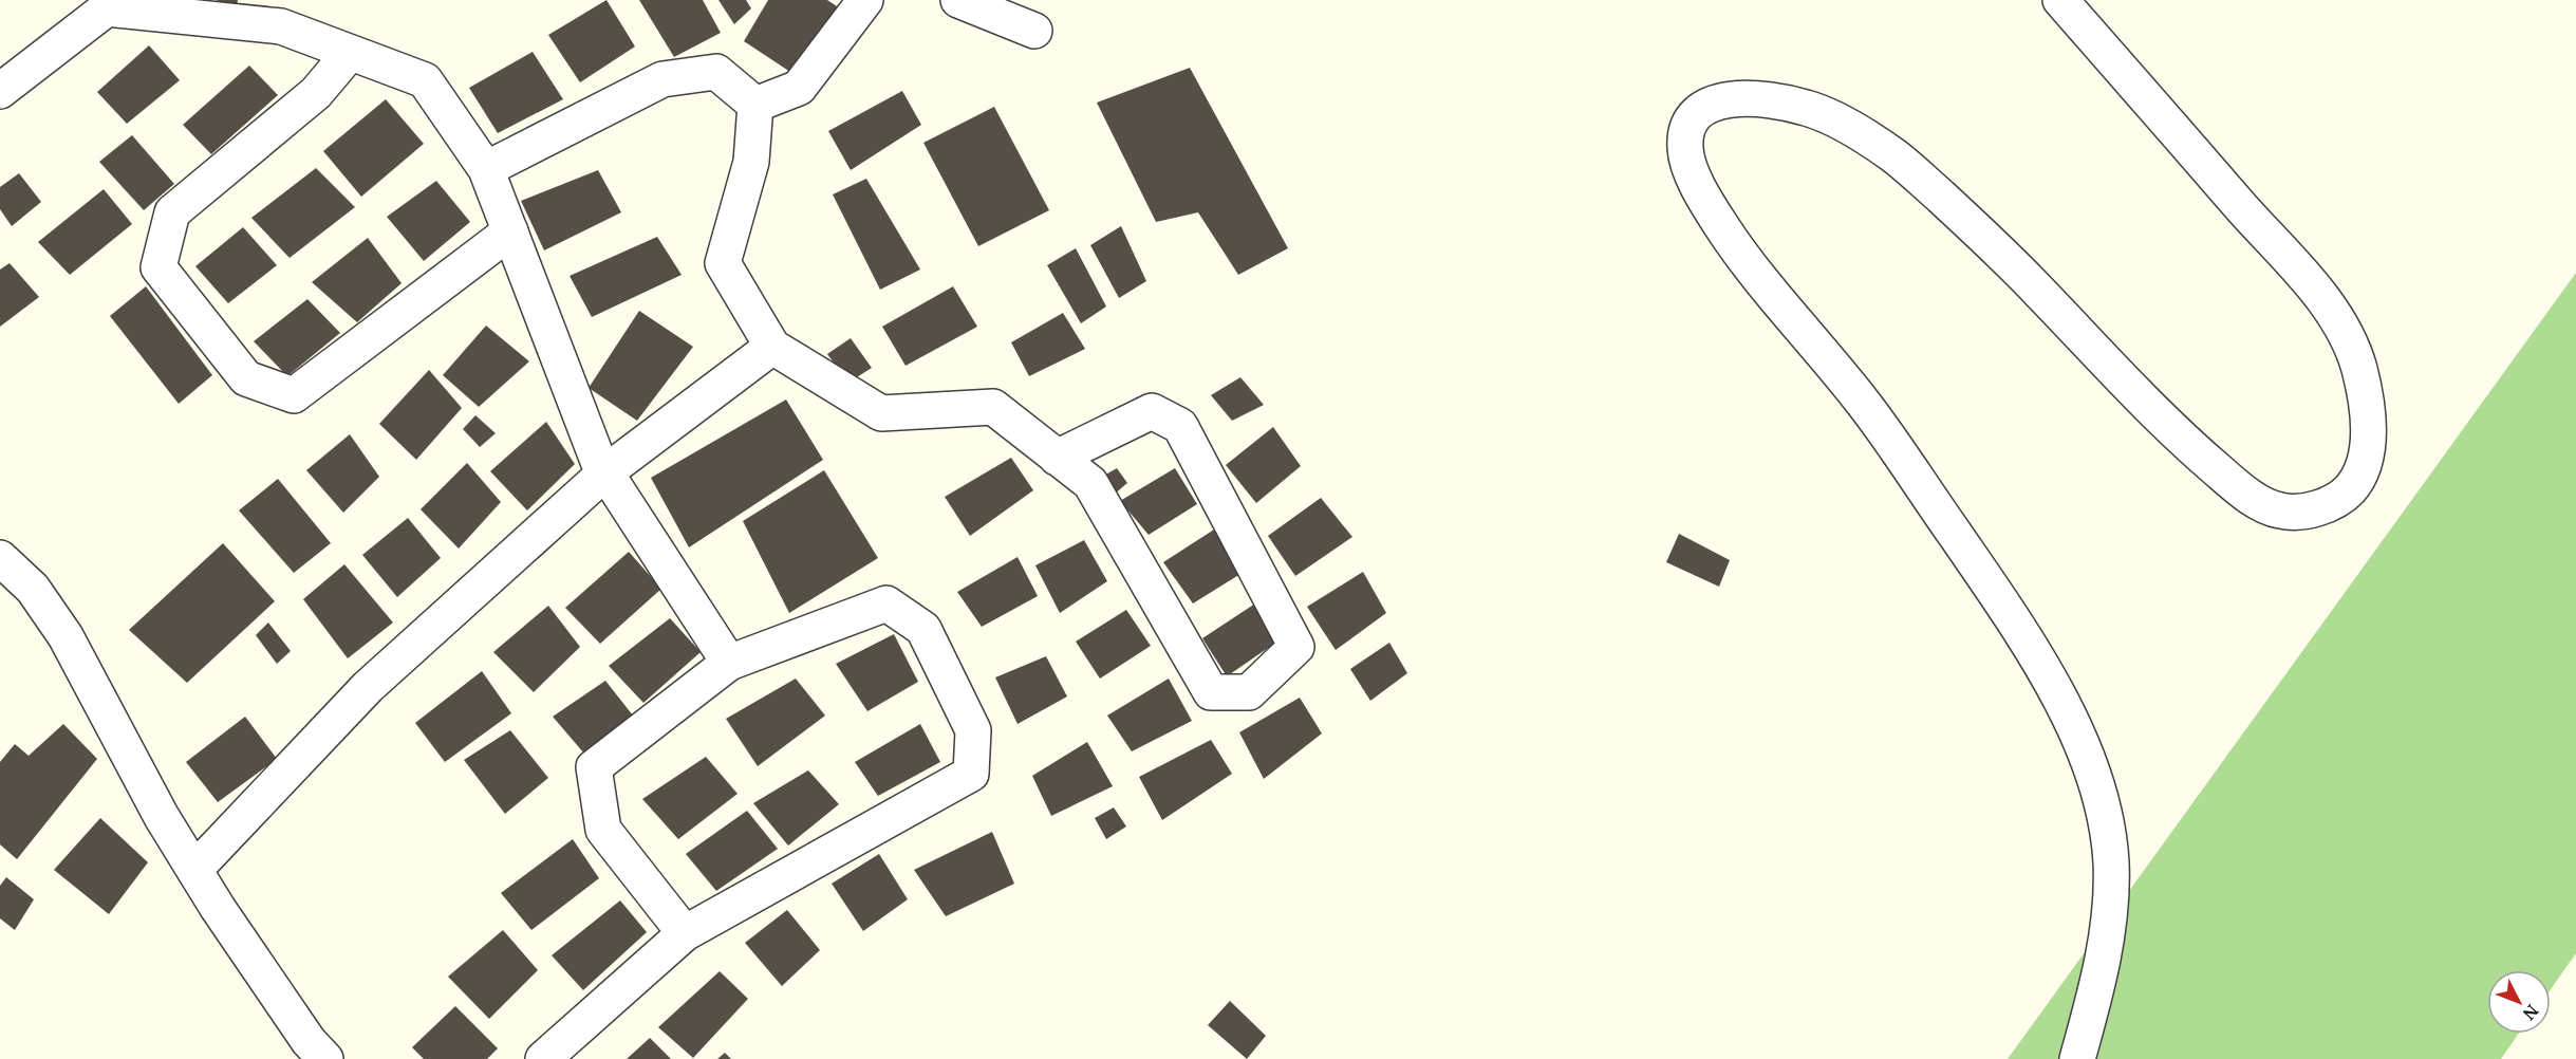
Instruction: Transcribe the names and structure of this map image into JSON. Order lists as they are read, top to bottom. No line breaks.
{"north":"bottom right"}
